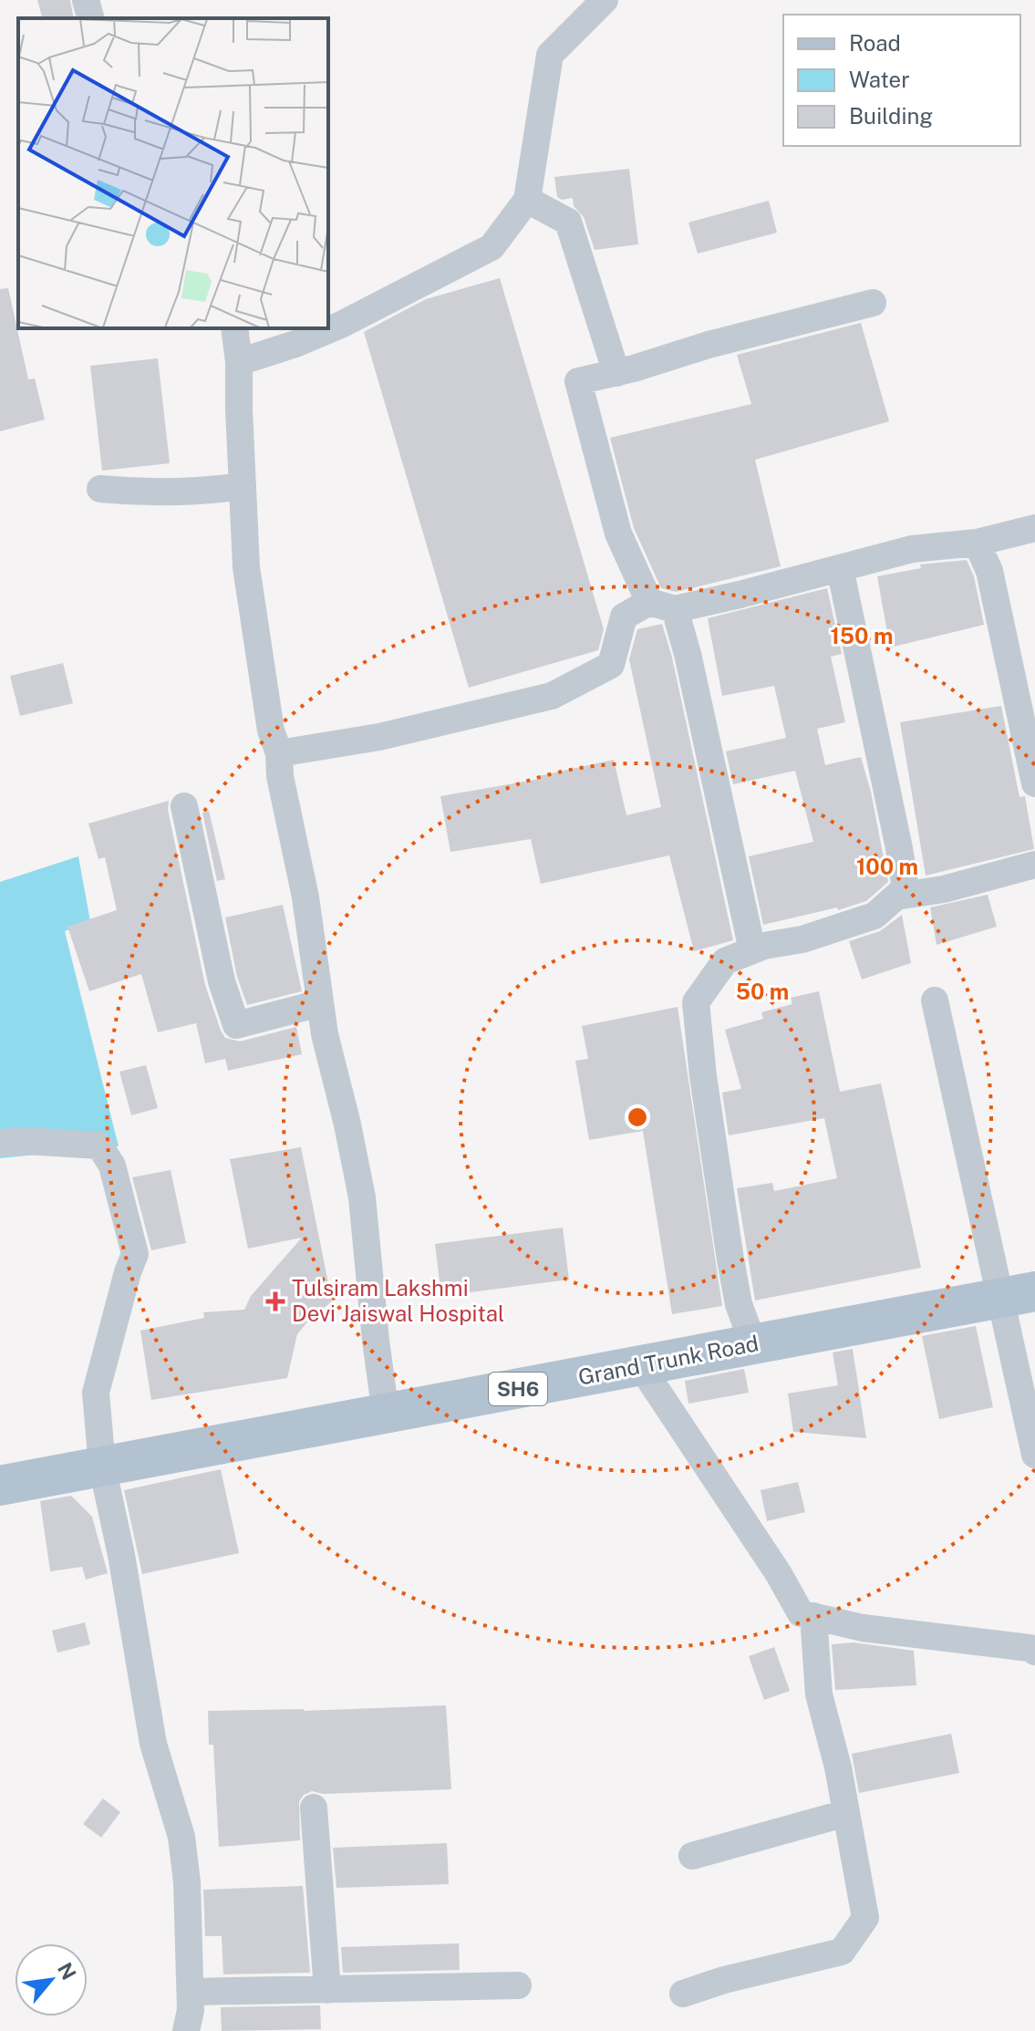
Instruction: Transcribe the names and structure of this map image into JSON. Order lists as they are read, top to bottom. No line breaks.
{"streets":{"main road":["Grand Trunk Road","SH6"]},"places":{"health":["Tulsiram Lakshmi Devi Jaiswal Hospital"]},"legend":["Road","Water","Building"],"north":"top right","rings":["150 m","100 m","50 m"]}
